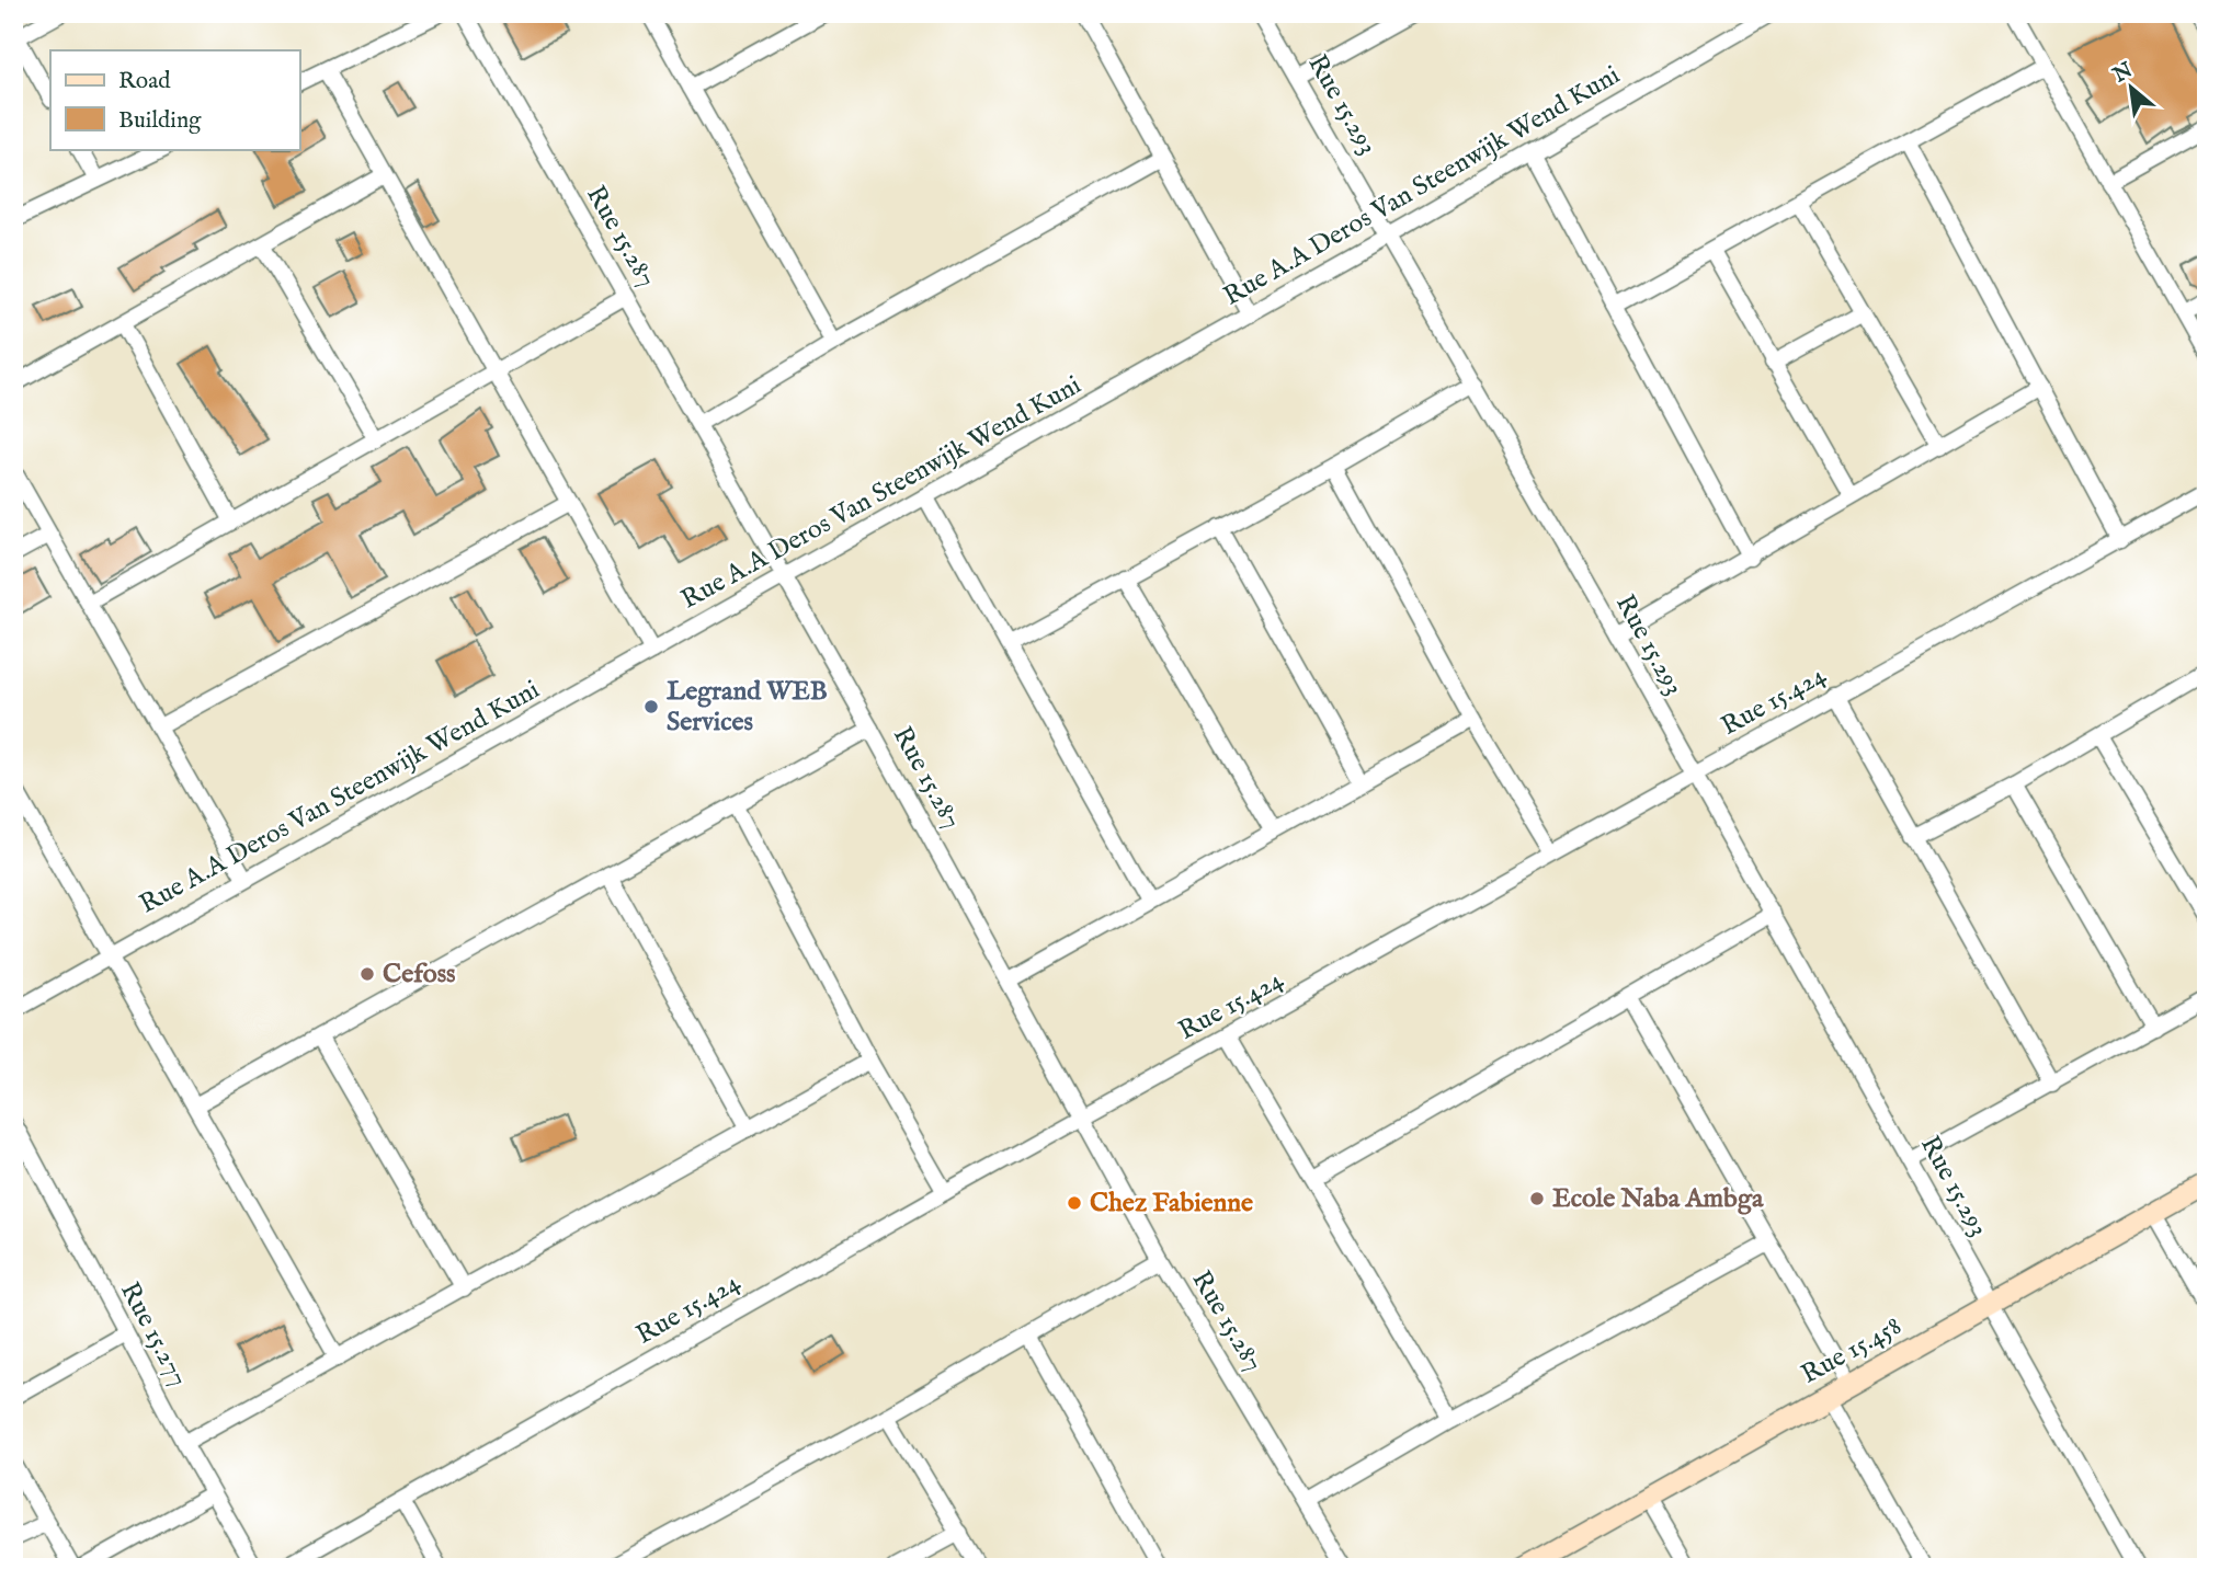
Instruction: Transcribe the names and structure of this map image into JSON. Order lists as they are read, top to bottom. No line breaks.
{"streets":{"main road":["Rue 15.458"],"street":["Rue 15.293","Rue A.A Deros Van Steenwijk Wend Kuni","Rue 15.287","Rue 15.424","Rue 15.277"]},"crossings":[["Rue 15.293","Rue A.A Deros Van Steenwijk Wend Kuni"],["Rue 15.293","Rue 15.424"],["Rue 15.293","Rue 15.458"],["Rue A.A Deros Van Steenwijk Wend Kuni","Rue 15.287"],["Rue 15.287","Rue 15.424"]],"places":["Legrand WEB Services","Cefoss","Ecole Naba Ambga","Chez Fabienne"],"legend":["Road","Building"],"north":"top left"}
